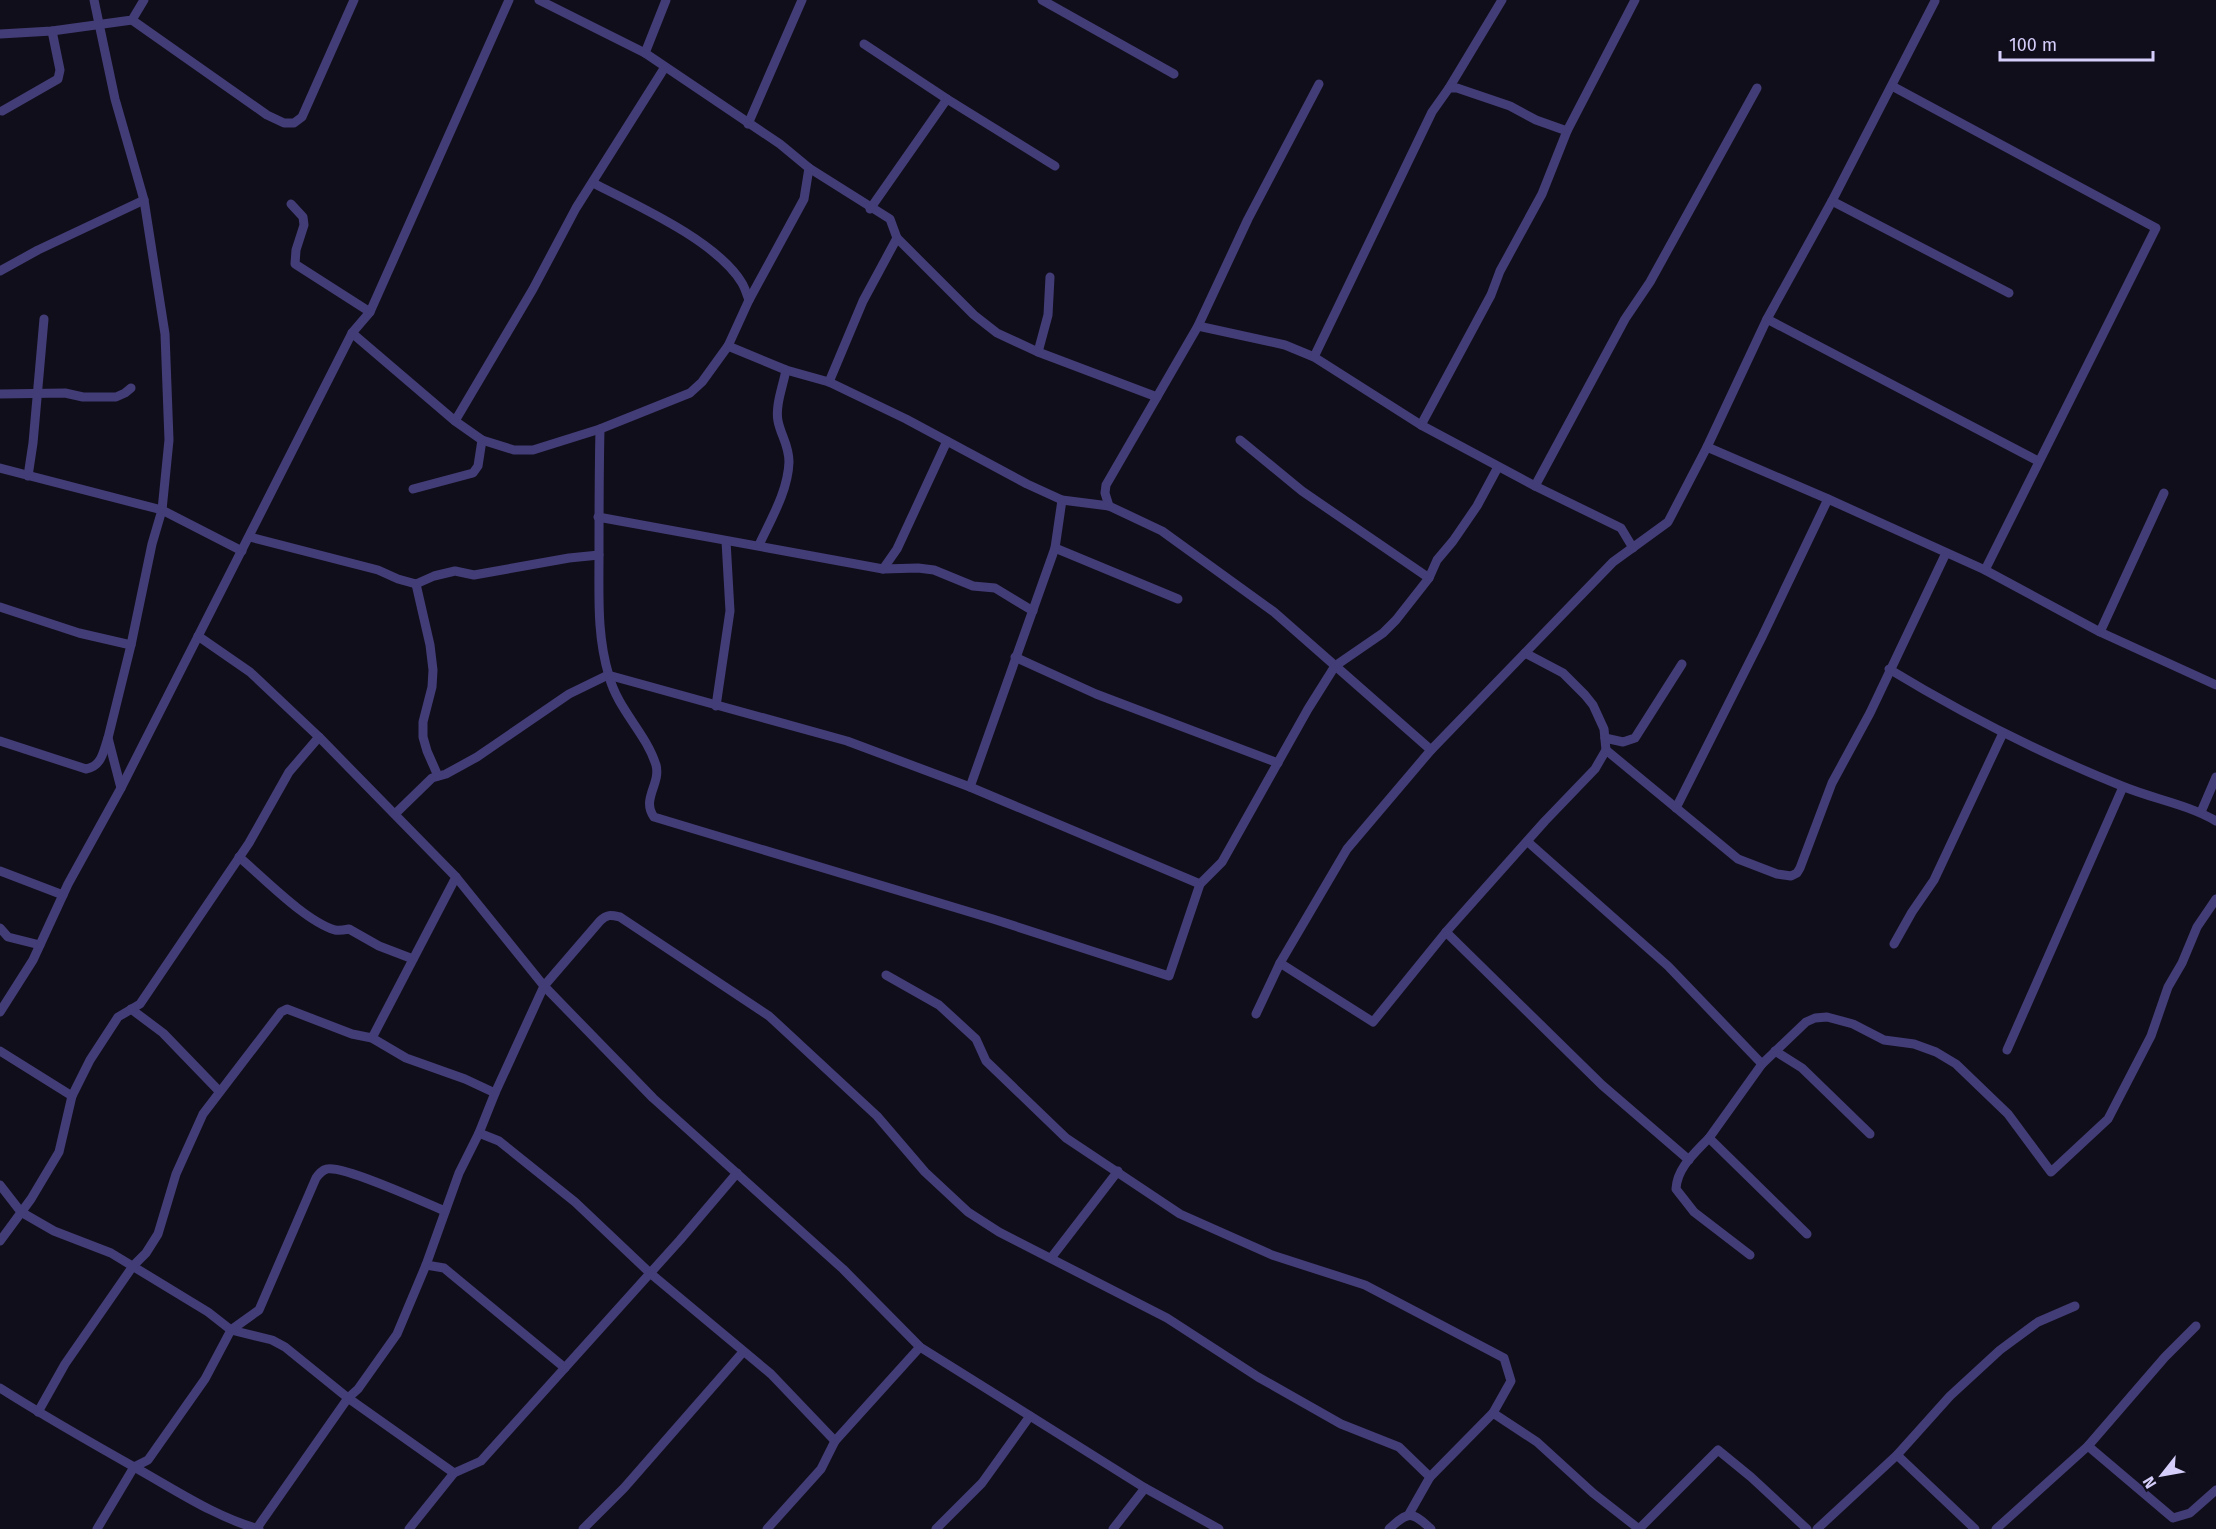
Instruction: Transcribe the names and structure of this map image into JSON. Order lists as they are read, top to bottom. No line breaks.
{"scale_bar":"100 m","north":"bottom left"}
